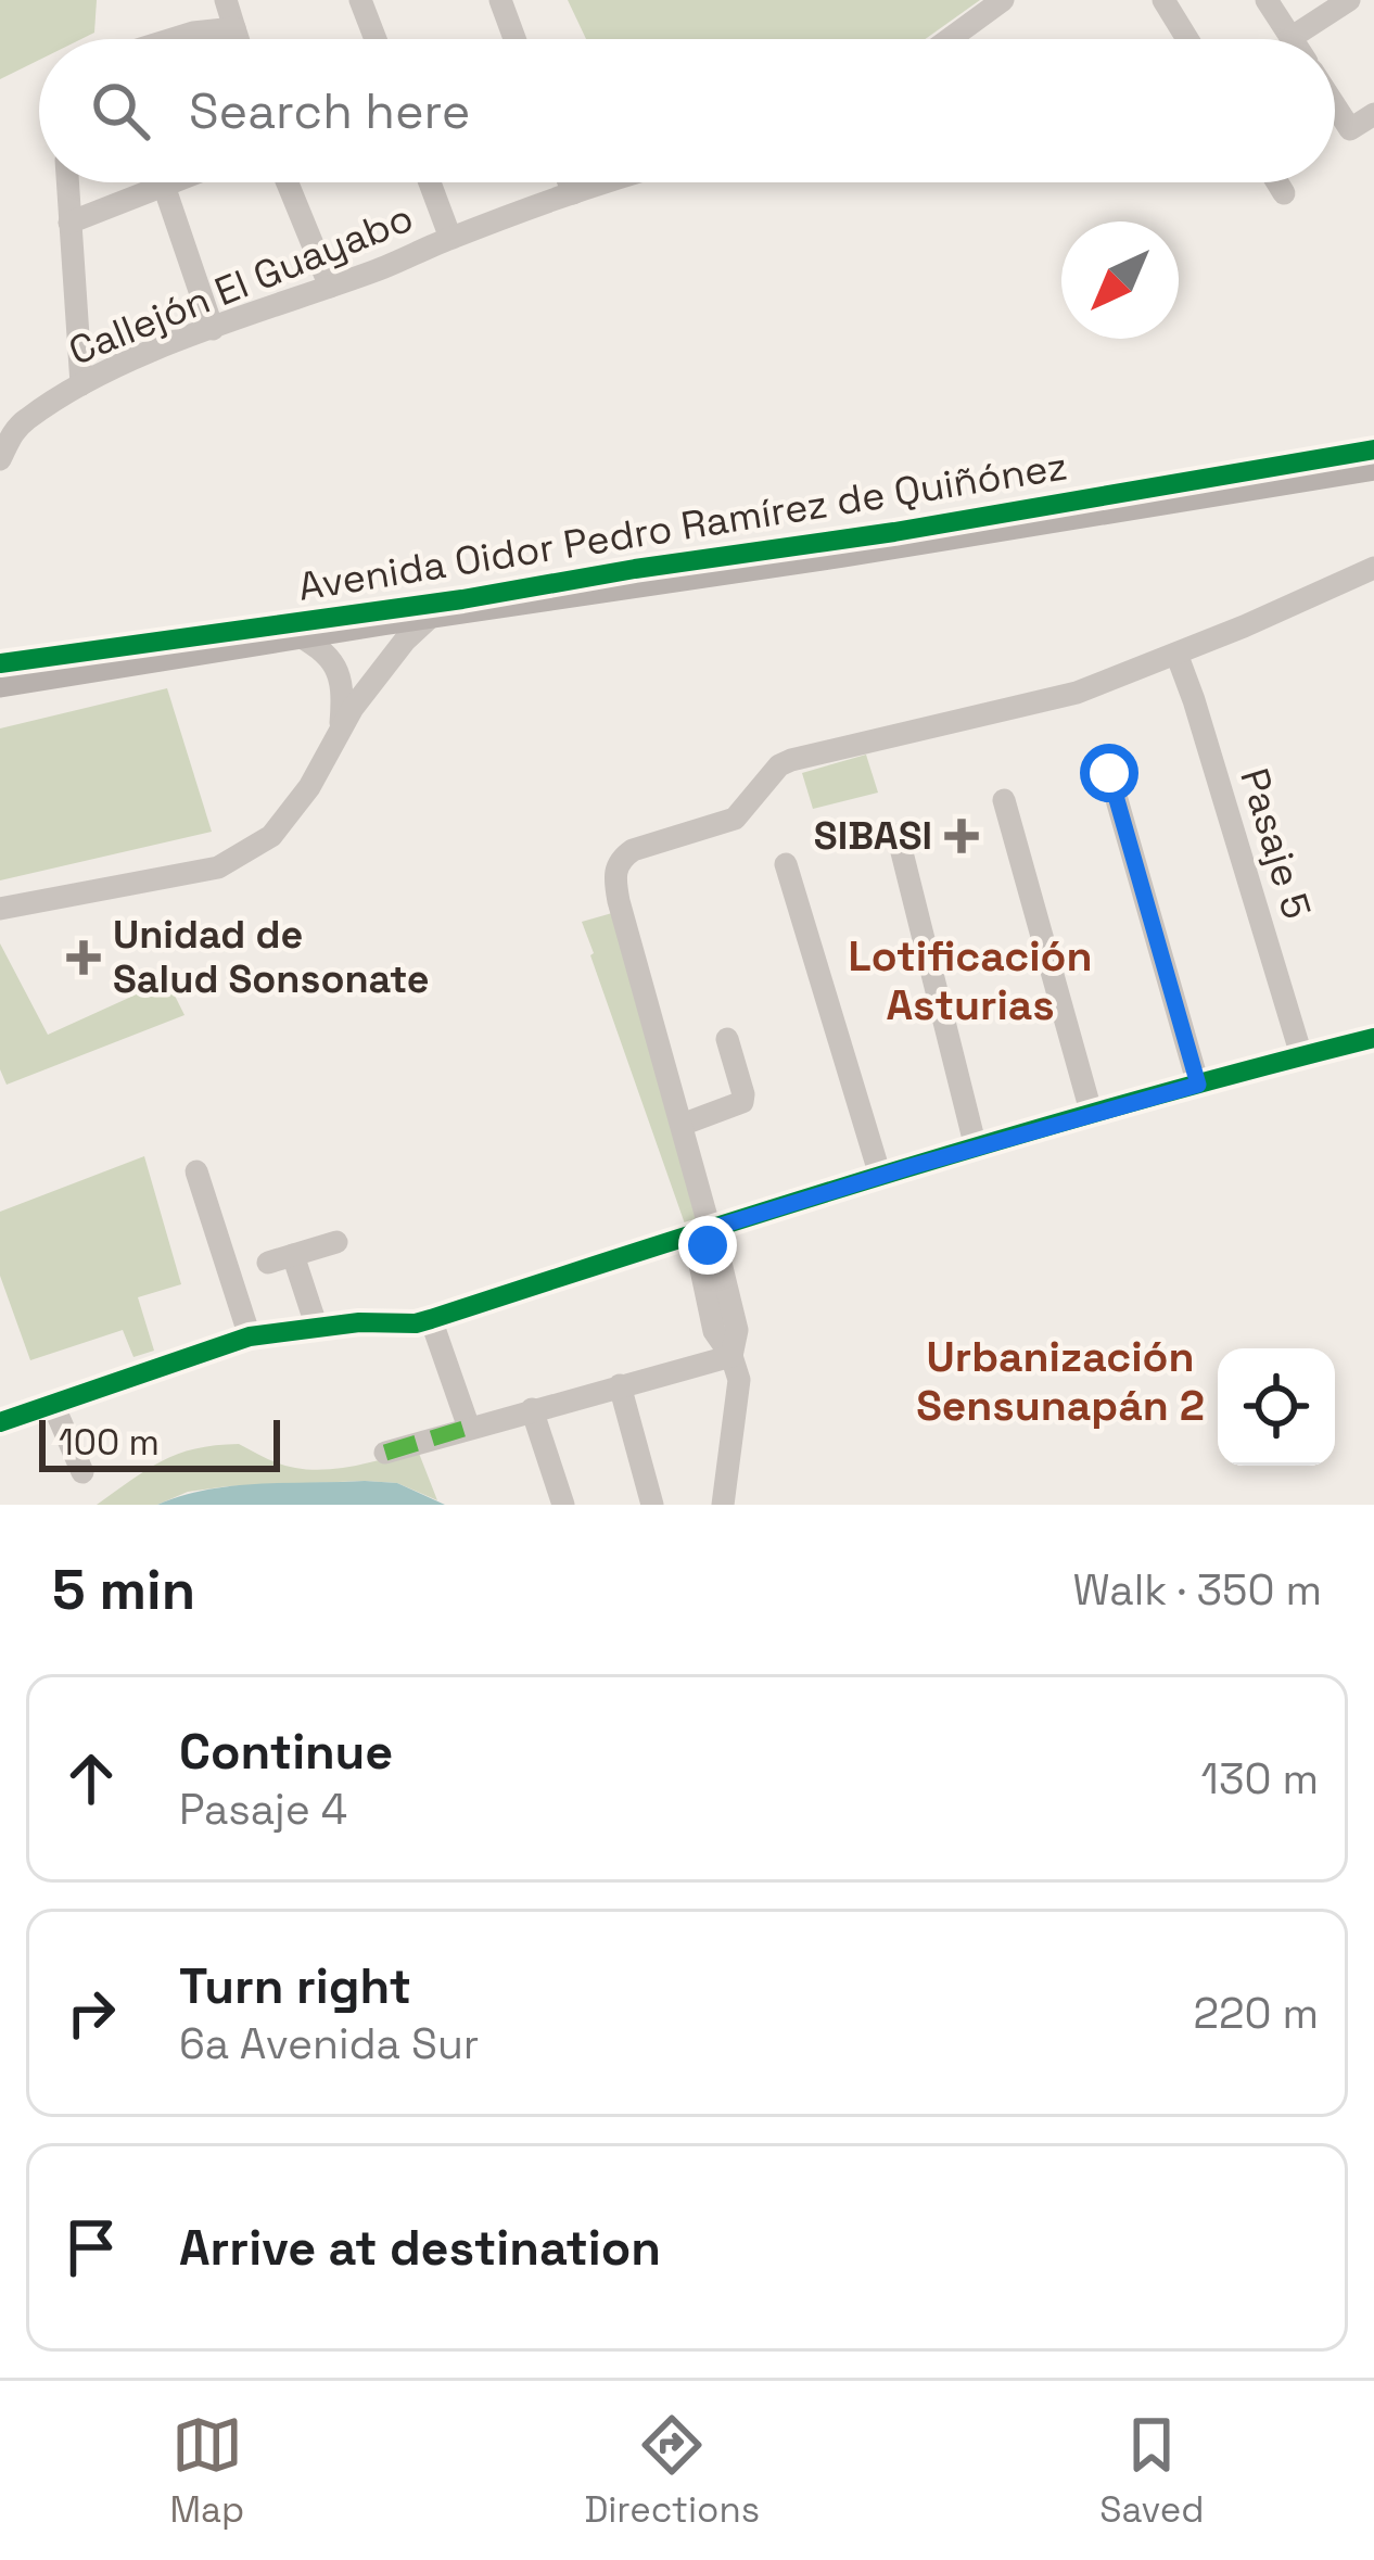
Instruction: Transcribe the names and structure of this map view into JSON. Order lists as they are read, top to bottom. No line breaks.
{"streets":{"main road":["Avenida Oidor Pedro Ramírez de Quiñónez"],"street":["Callejón El Guayabo","Pasaje 5"]},"districts":["Lotificación Asturias","Urbanización Sensunapán 2"],"places":{"health":["SIBASI","Unidad de Salud Sonsonate"]},"scale_bar":"100 m","north":"bottom left","page":{"search":"Search here","scale":"100 m","heading":["5 min","Walk · 350 m"],"list":[["Continue","Pasaje 4","130 m"],["Turn right","6a Avenida Sur","220 m"],"Arrive at destination"],"nav":["Map","Directions","Saved"]}}
